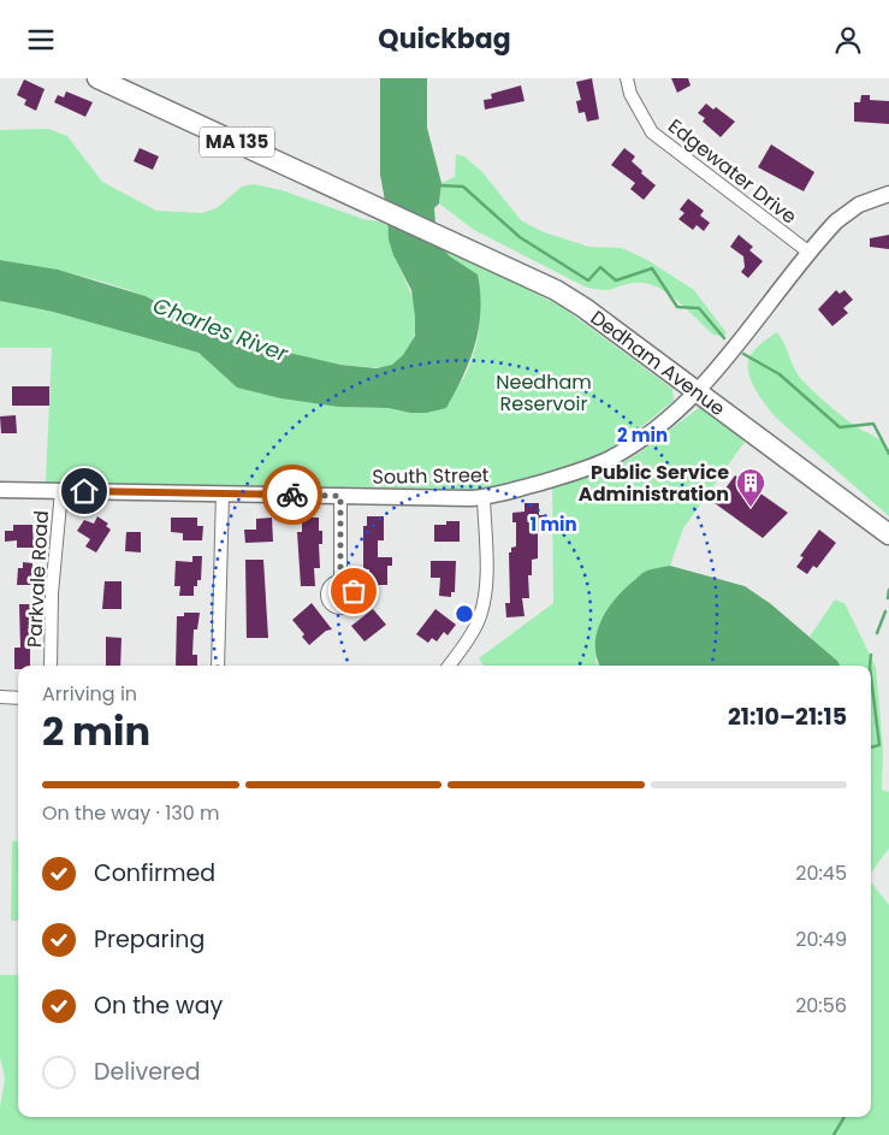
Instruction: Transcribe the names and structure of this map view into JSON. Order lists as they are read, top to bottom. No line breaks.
{"streets":{"main road":["MA 135","Dedham Avenue"],"street":["Edgewater Drive","South Street","Parkvale Road"]},"crossings":[["MA 135","Dedham Avenue"],["Edgewater Drive","South Street"],["Dedham Avenue","South Street"],["South Street","Parkvale Road"]],"water":["Charles River"],"parks":["Needham Reservoir"],"places":{"building":["Public Service Administration"]},"page":{"header":"Quickbag","heading":["2 min","Arriving in","21:10–21:15"],"bar":"On the way · 130 m","list":[["Confirmed","20:45"],["Preparing","20:49"],["On the way","20:56"],"Delivered"]},"rings":["2 min","1 min"]}
